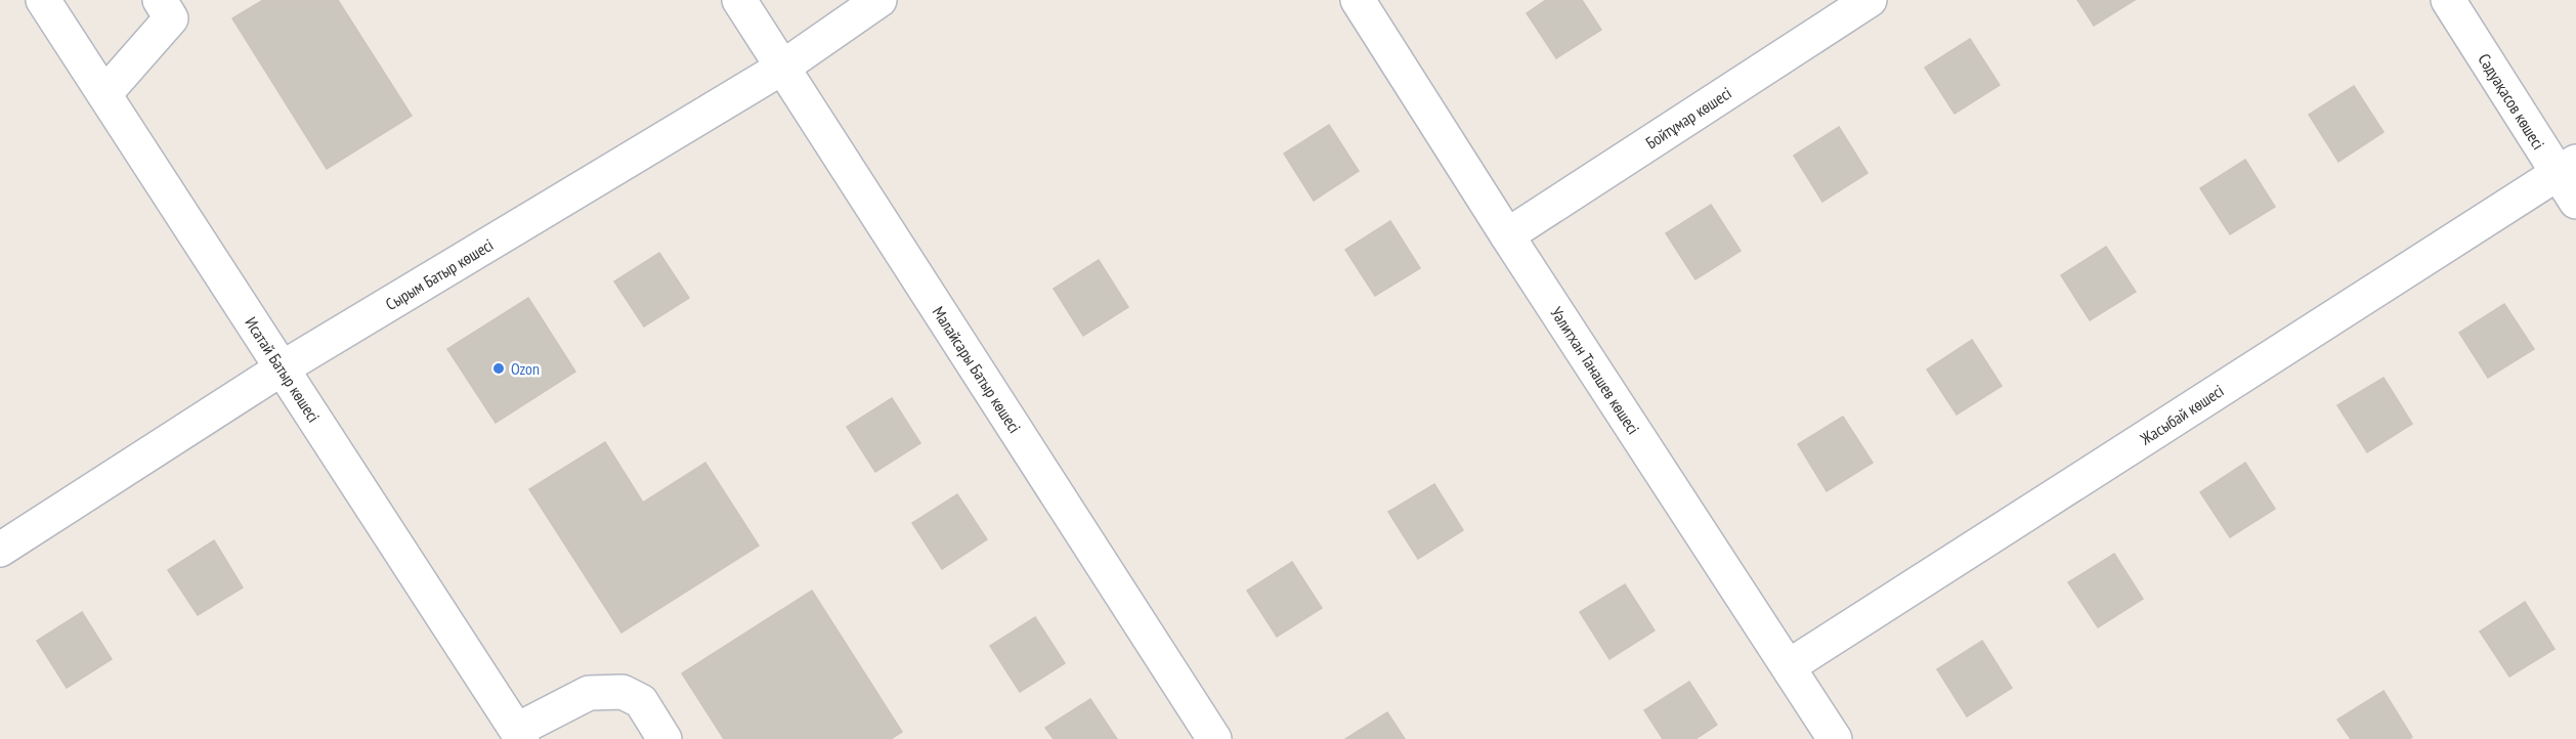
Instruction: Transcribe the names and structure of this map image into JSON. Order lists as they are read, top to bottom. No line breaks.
{"streets":{"street":["Сәдуақасов көшесі","Бойтұмар көшесі","Сырым Батыр көшесі","Исатай Батыр көшесі","Малайсары Батыр көшесі","Уәлитхан Танашев көшесі","Жасыбай көшесі"]},"crossings":[["Сәдуақасов көшесі","Жасыбай көшесі"],["Бойтұмар көшесі","Уәлитхан Танашев көшесі"],["Сырым Батыр көшесі","Исатай Батыр көшесі"],["Сырым Батыр көшесі","Малайсары Батыр көшесі"],["Уәлитхан Танашев көшесі","Жасыбай көшесі"]],"places":["Ozon"]}
